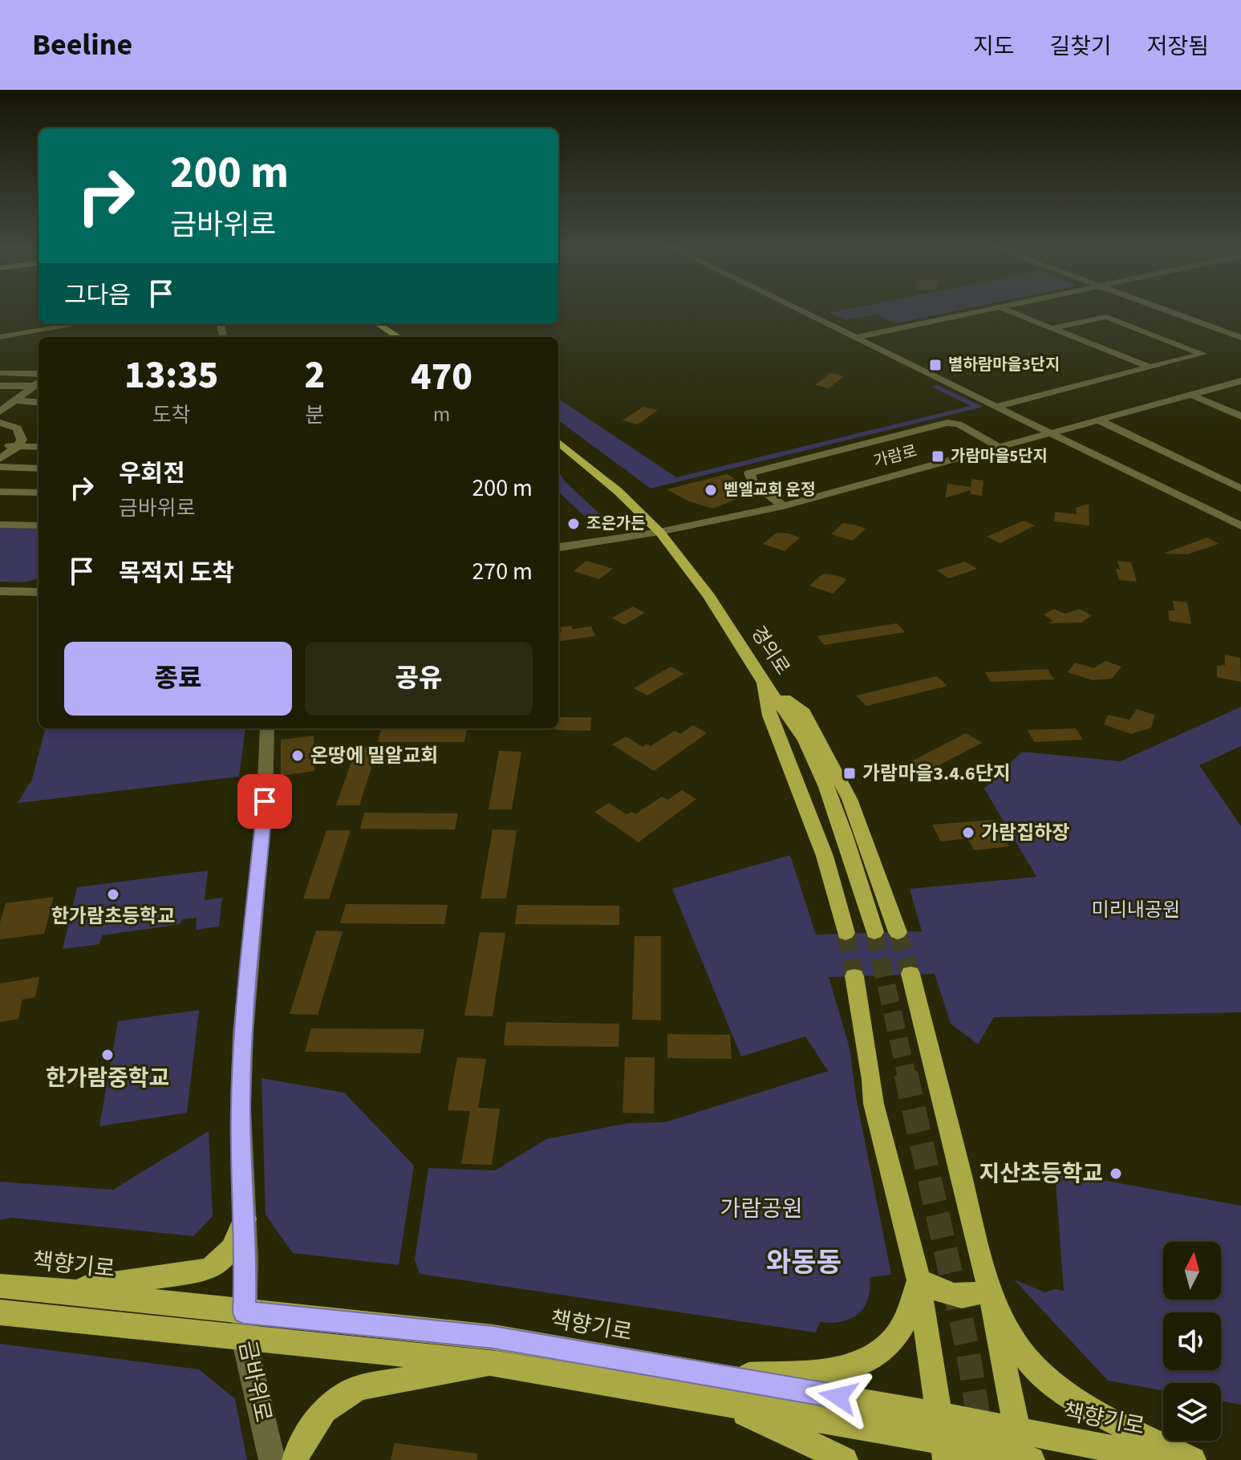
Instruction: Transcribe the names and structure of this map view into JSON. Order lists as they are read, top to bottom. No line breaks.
{"streets":{"main road":["경의로","책향기로"],"street":["가람로","금바위로"]},"crossings":[["가람로","경의로"],["책향기로","금바위로"]],"districts":["와동동"],"parks":["미리내공원","가람공원"],"places":{"transit":["별하람마을3단지","가람마을5단지","가람마을3.4.6단지"],"other":["벧엘교회 운정","조은가든","온땅에 밀알교회","가람집하장","한가람초등학교","한가람중학교","지산초등학교"]},"north":"top","page":{"header":"Beeline","nav":["지도","길찾기","저장됨"],"turn":["200 m","금바위로"],"then":"그다음","eta":["13:35","도착","2","분","470","m"],"list":[{"name":"우회전","note":"금바위로","value":"200 m"},{"name":"목적지 도착","value":"270 m"}],"buttons":["종료","공유"]}}
